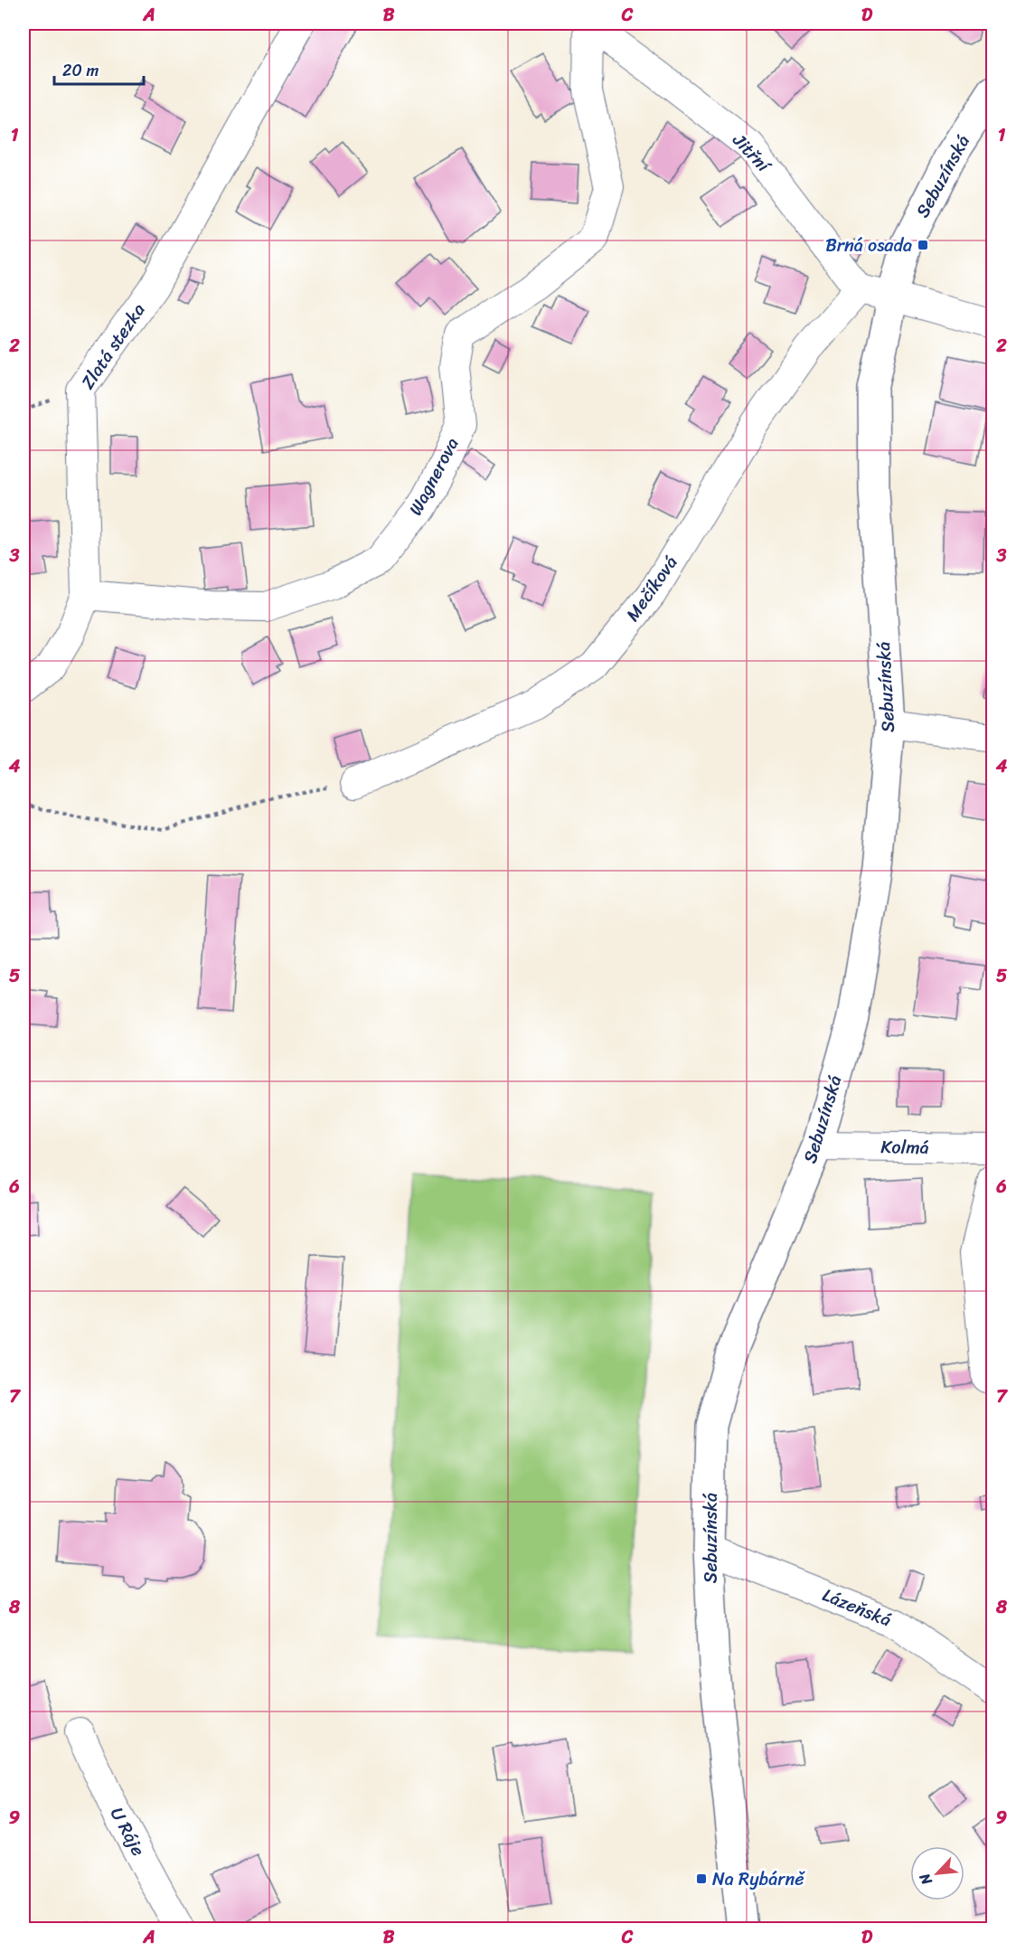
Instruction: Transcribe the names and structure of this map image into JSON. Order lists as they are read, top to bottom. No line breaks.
{"streets":{"main road":["Sebuzínská"],"street":["Jitřní","Zlatá stezka","Wagnerova","Mečíková","Kolmá","Lázeňská","U Ráje"]},"crossings":[["Jitřní","Wagnerova"],["Jitřní","Mečíková"],["Sebuzínská","Kolmá"],["Sebuzínská","Lázeňská"],["Zlatá stezka","Wagnerova"]],"places":{"transit":["Brná osada","Na Rybárně"]},"scale_bar":"20 m","north":"bottom left","grid":{"columns":["A","B","C","D"],"rows":["1","2","3","4","5","6","7","8","9"]}}
